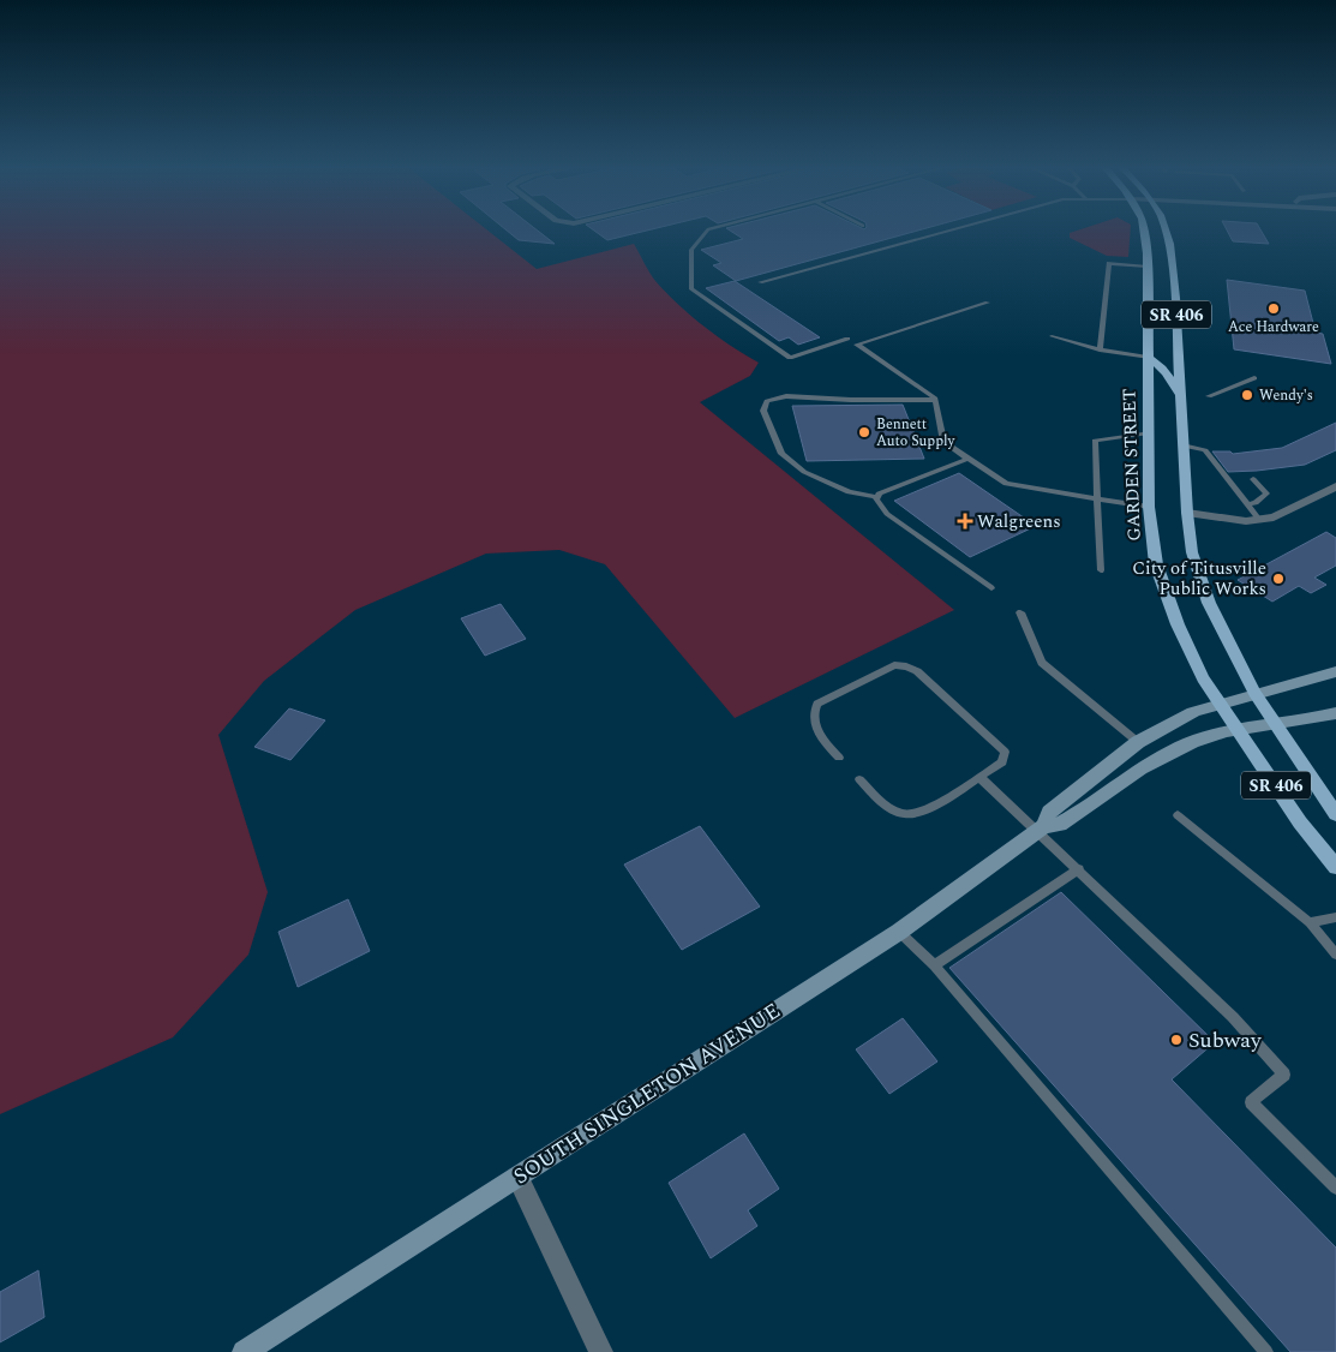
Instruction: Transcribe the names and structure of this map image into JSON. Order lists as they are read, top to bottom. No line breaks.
{"streets":{"main road":["SR 406","GARDEN STREET"],"street":["SOUTH SINGLETON AVENUE"]},"crossings":[["SR 406","SOUTH SINGLETON AVENUE"],["GARDEN STREET","SOUTH SINGLETON AVENUE"]],"places":{"other":["Ace Hardware","Wendy's","Bennett Auto Supply","City of Titusville Public Works","Subway"],"health":["Walgreens"]}}
